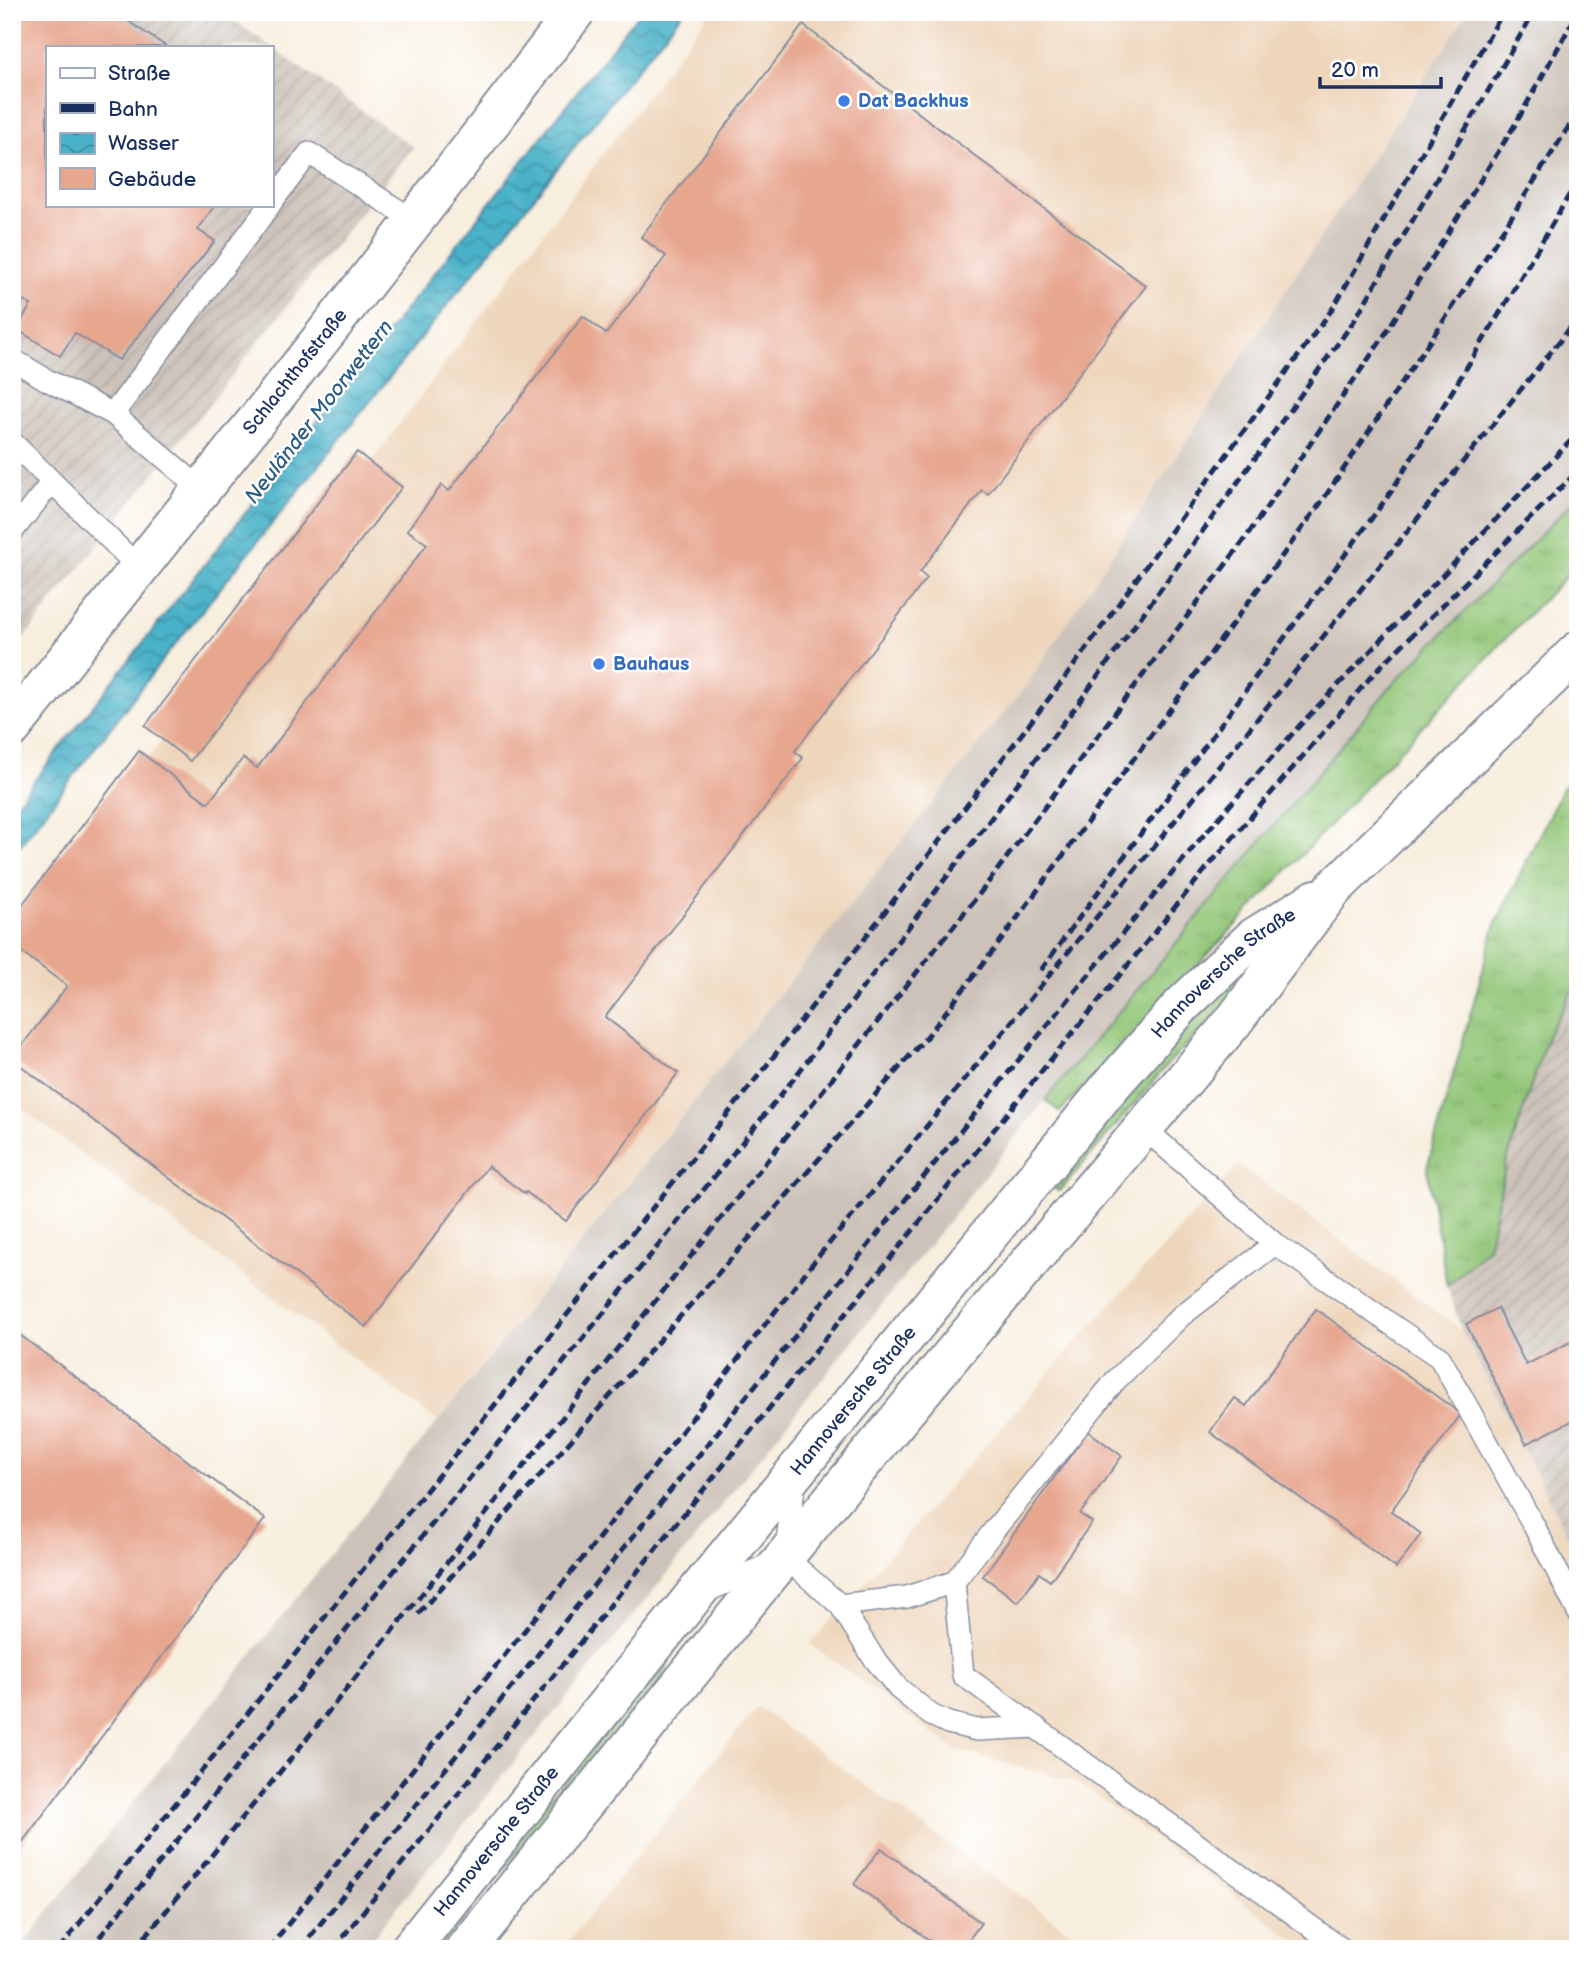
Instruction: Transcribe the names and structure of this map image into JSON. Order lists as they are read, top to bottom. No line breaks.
{"streets":{"main road":["Schlachthofstraße","Hannoversche Straße"]},"water":["Neuländer Moorwettern"],"places":["Dat Backhus","Bauhaus"],"legend":["Straße","Bahn","Wasser","Gebäude"],"scale_bar":"20 m"}
